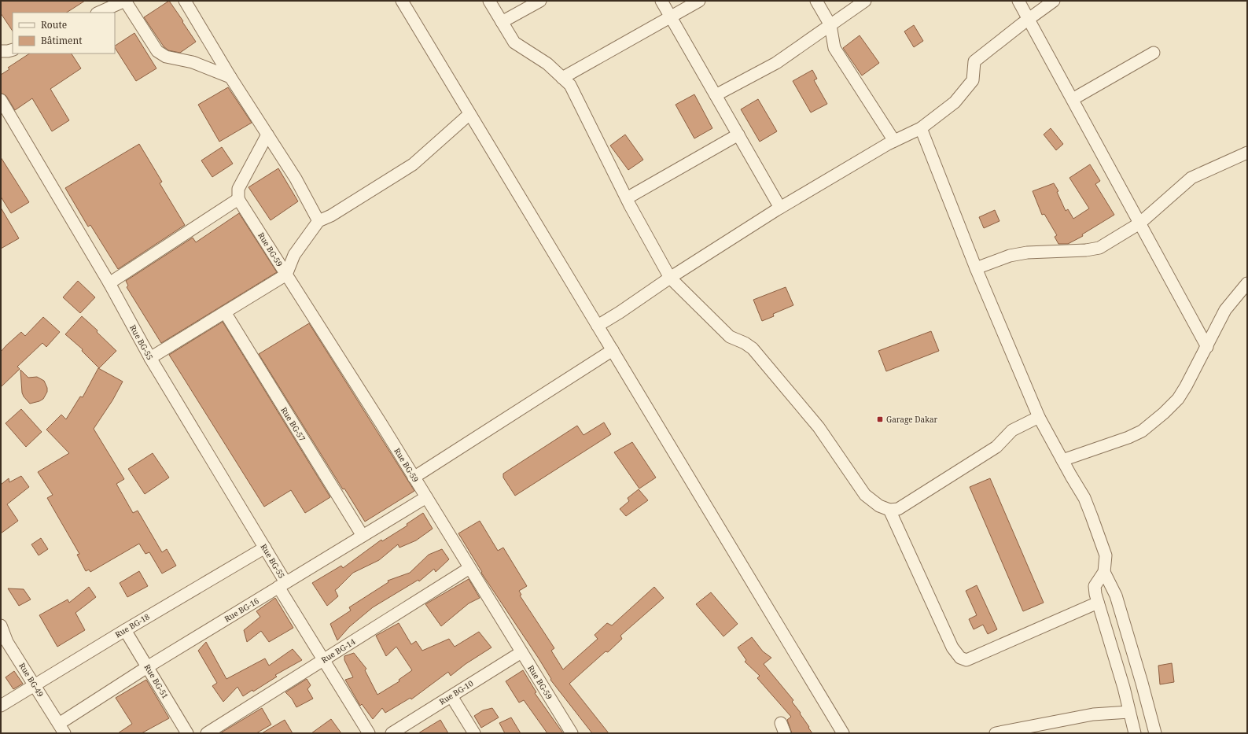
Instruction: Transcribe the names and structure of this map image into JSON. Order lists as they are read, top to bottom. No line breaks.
{"streets":{"street":["Rue BG-59","Rue BG-55","Rue BG-57","Rue BG-16","Rue BG-18","Rue BG-14","Rue BG-49","Rue BG-51","Rue BG-10"]},"crossings":[["Rue BG-59","Rue BG-16"],["Rue BG-59","Rue BG-14"],["Rue BG-59","Rue BG-10"],["Rue BG-55","Rue BG-16"],["Rue BG-55","Rue BG-18"],["Rue BG-55","Rue BG-14"],["Rue BG-57","Rue BG-16"],["Rue BG-16","Rue BG-49"],["Rue BG-16","Rue BG-51"],["Rue BG-18","Rue BG-49"],["Rue BG-18","Rue BG-51"]],"places":{"transit":["Garage Dakar"]},"legend":["Route","Bâtiment"]}
